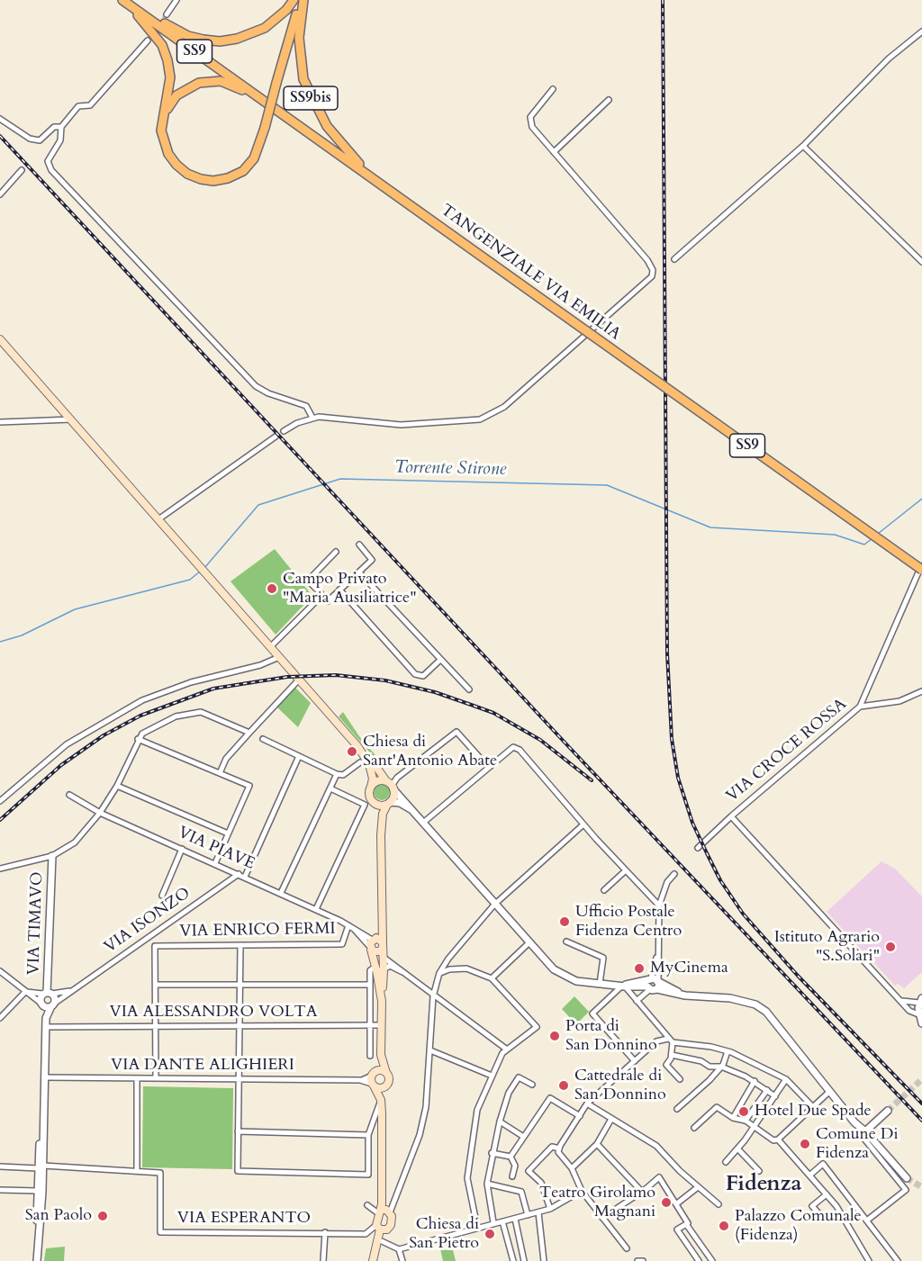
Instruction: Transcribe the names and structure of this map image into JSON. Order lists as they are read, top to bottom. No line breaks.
{"streets":{"main road":["SS9","SS9bis","TANGENZIALE VIA EMILIA"],"street":["VIA CROCE ROSSA","VIA PIAVE","VIA ISONZO","VIA TIMAVO","VIA ENRICO FERMI","VIA ALESSANDRO VOLTA","VIA DANTE ALIGHIERI","VIA ESPERANTO"]},"crossings":[["SS9bis","TANGENZIALE VIA EMILIA"],["VIA PIAVE","VIA ISONZO"],["VIA PIAVE","VIA ENRICO FERMI"],["VIA ISONZO","VIA TIMAVO"]],"districts":["Fidenza"],"water":["Torrente Stirone"],"places":["Campo Privato \"Maria Ausiliatrice\"","Chiesa di Sant'Antonio Abate","Ufficio Postale Fidenza Centro","Istituto Agrario \"S.Solari\"","MyCinema","Porta di San Donnino","Cattedrale di San Donnino","Hotel Due Spade","Comune Di Fidenza","Teatro Girolamo Magnani","San Paolo","Palazzo Comunale (Fidenza)","Chiesa di San Pietro"]}
